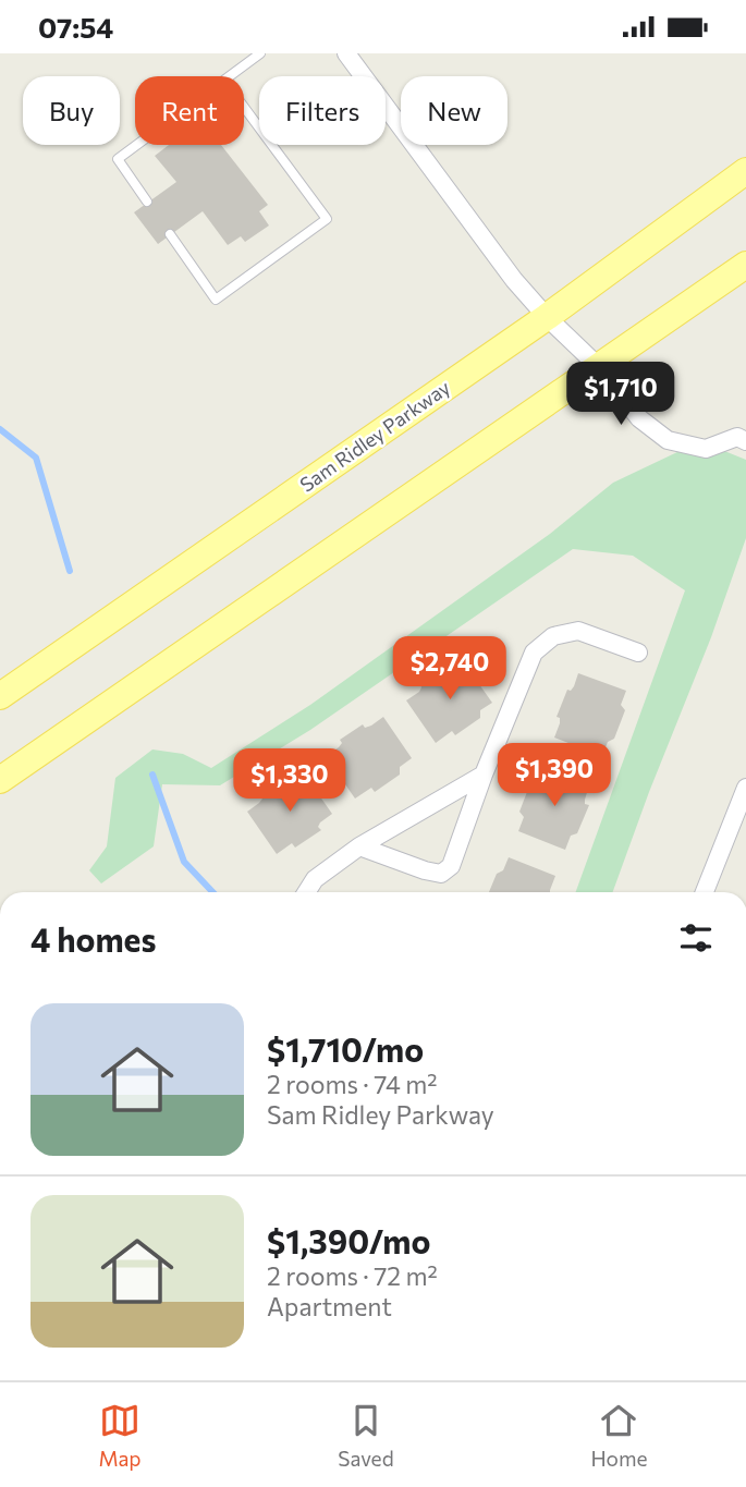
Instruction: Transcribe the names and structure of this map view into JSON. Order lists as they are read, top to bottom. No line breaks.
{"streets":{"main road":["Sam Ridley Parkway"]},"page":{"status":"07:54","chip":["Buy","Rent","Filters","New"],"price":["$1,710","$2,740","$1,390","$1,330"],"heading":"4 homes","list":[{"name":"$1,710/mo","note":"2 rooms · 74 m² · Sam Ridley Parkway"},{"name":"$1,390/mo","note":"2 rooms · 72 m² · Apartment"}],"tabs":["Map","Saved","Home"]}}
